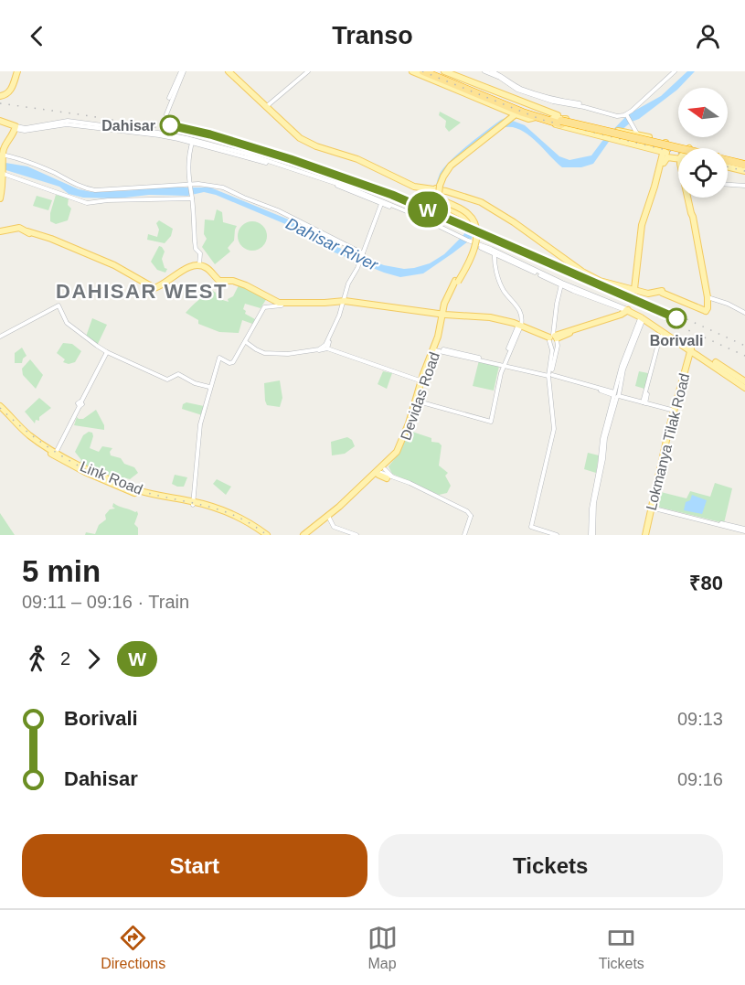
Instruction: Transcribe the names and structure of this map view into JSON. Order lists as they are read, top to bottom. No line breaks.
{"streets":{"main road":["Devidas Road","Lokmanya Tilak Road","Link Road"]},"districts":["DAHISAR WEST"],"water":["Dahisar River"],"places":["Dahisar","Borivali"],"north":"left","page":{"header":"Transo","on_map":"W","heading":["5 min","09:11 – 09:16 · Train","₹80"],"legs":["2","W"],"list":[{"name":"Borivali","value":"09:13"},{"name":"Dahisar","value":"09:16"}],"buttons":["Start","Tickets"],"tabs":["Directions","Map","Tickets"]}}
